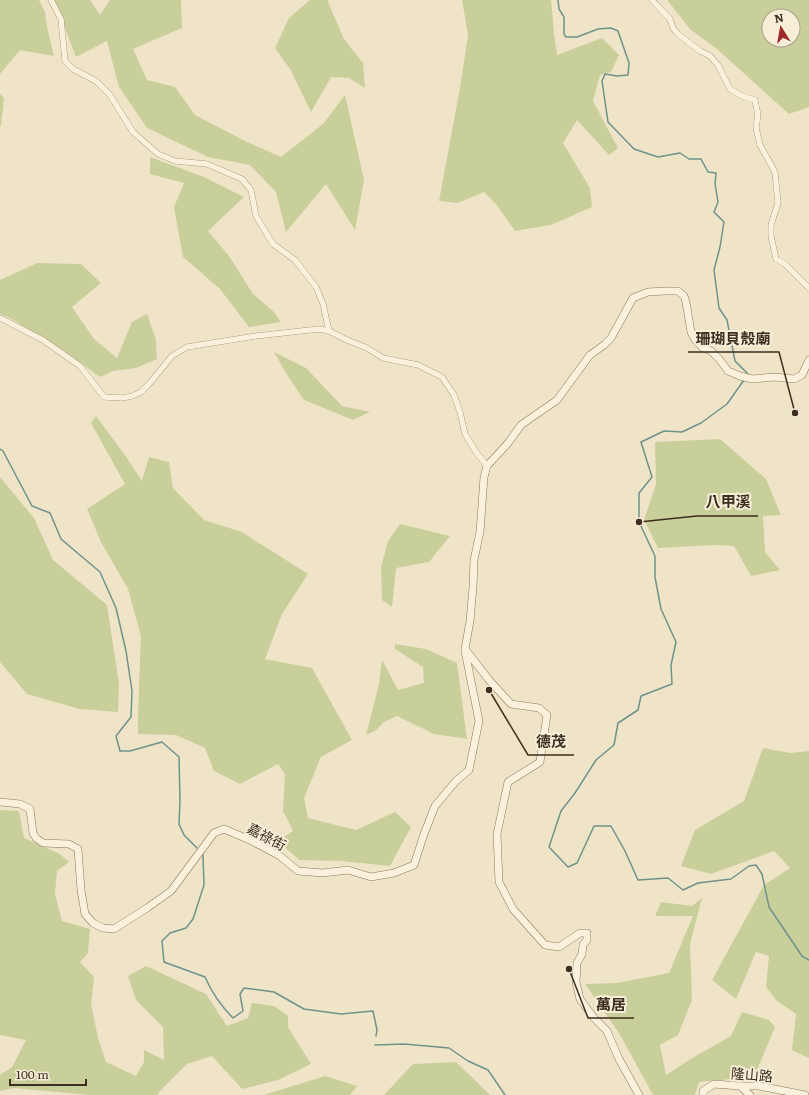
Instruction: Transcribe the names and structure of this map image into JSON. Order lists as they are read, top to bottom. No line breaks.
{"streets":{"street":["嘉祿街","隆山路"]},"places":["珊瑚貝殼廟","八甲溪","德茂","萬居"],"scale_bar":"100 m","north":"top"}
